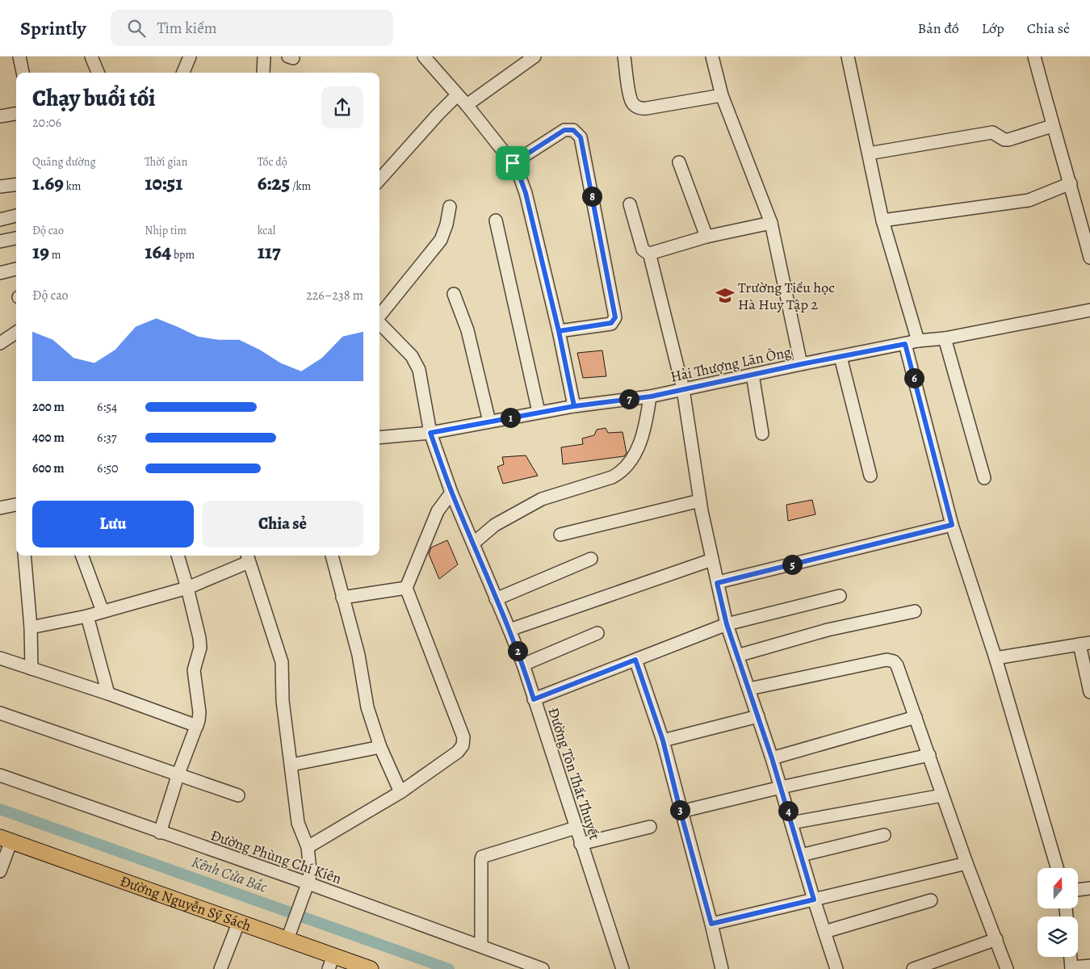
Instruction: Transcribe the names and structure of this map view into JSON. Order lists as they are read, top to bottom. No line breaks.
{"streets":{"main road":["Đường Nguyễn Sỹ Sách"],"street":["Hải Thượng Lãn Ông","Đường Tôn Thất Thuyết","Đường Phùng Chí Kiên"]},"crossings":[["Hải Thượng Lãn Ông","Đường Tôn Thất Thuyết"]],"water":["Kênh Cửa Bắc"],"places":{"school or university":["Trường Tiểu học Hà Huy Tập 2"]},"north":"top","page":{"header":"Sprintly","search":"Tìm kiếm","nav":["Bản đồ","Lớp","Chia sẻ"],"heading":["Chạy buổi tối","20:06"],"stats":[["Quãng đường","1.69 km"],["Thời gian","10:51"],["Tốc độ","6:25 /km"],["Độ cao","19 m"],["Nhịp tim","164 bpm"],["kcal","117"]],"pins":["8","6","7","1","5","2","3","4"],"chart":["Độ cao","226–238 m"],"list":[{"name":"200 m","note":"6:54"},{"name":"400 m","note":"6:37"},{"name":"600 m","note":"6:50"}],"buttons":["Lưu","Chia sẻ"]}}
